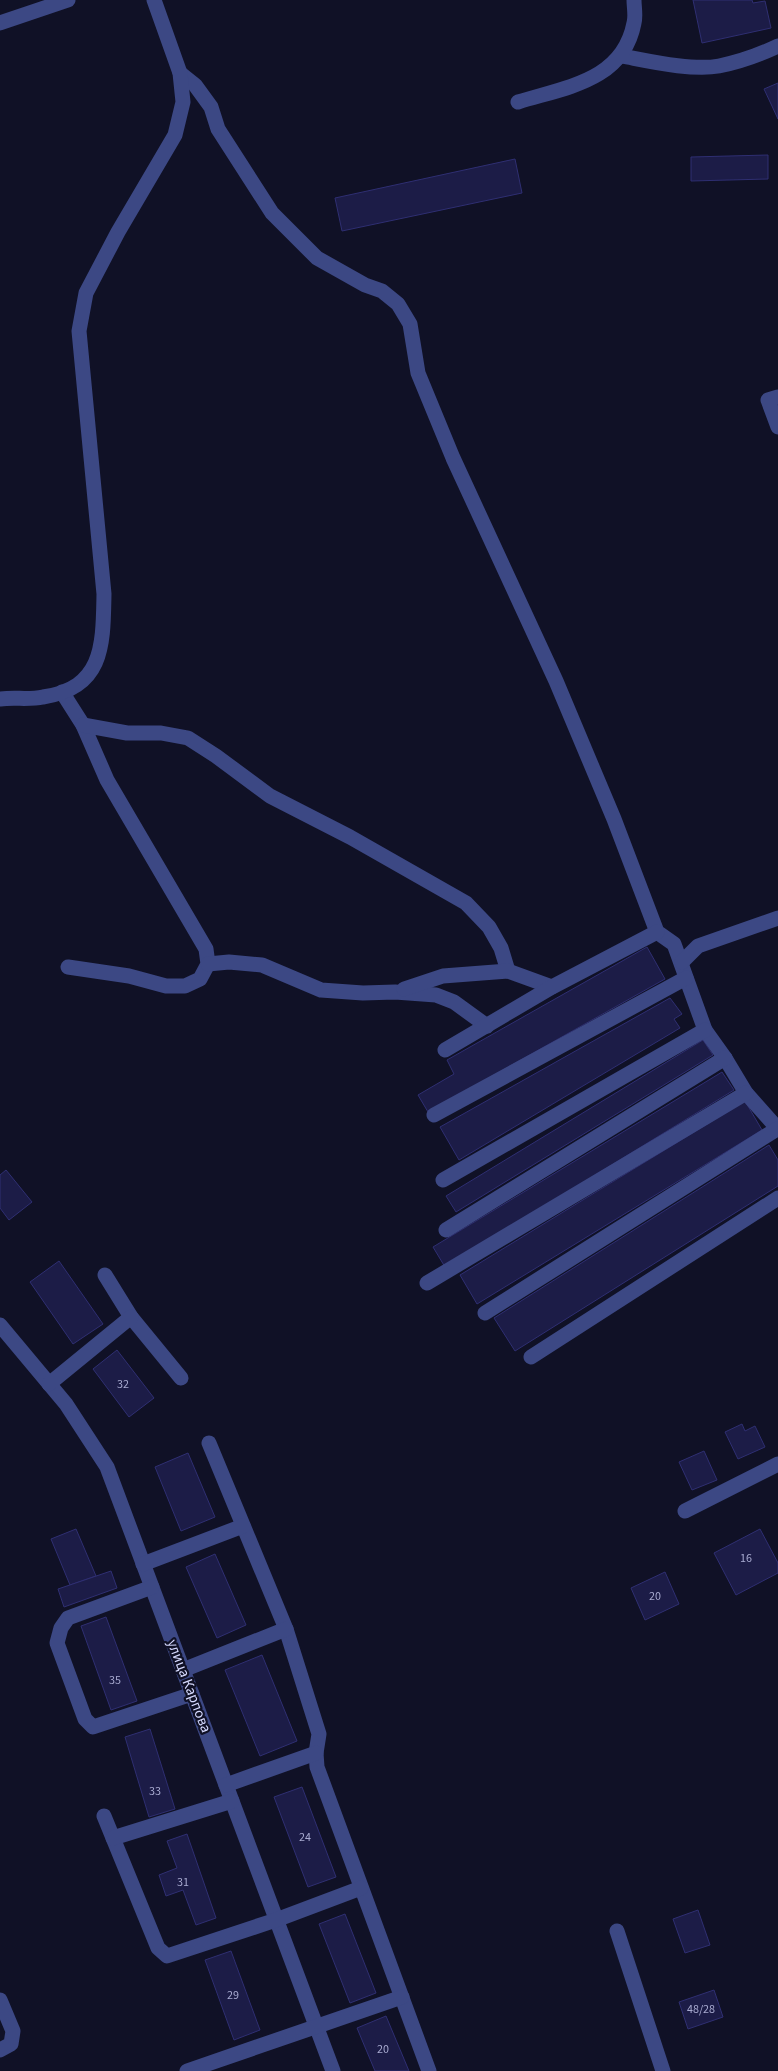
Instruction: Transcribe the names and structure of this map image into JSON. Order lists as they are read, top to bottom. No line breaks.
{"streets":{"street":["улица Карпова"]},"house_numbers":["32","16","20","35","33","24","31","29","48/28","20"]}
